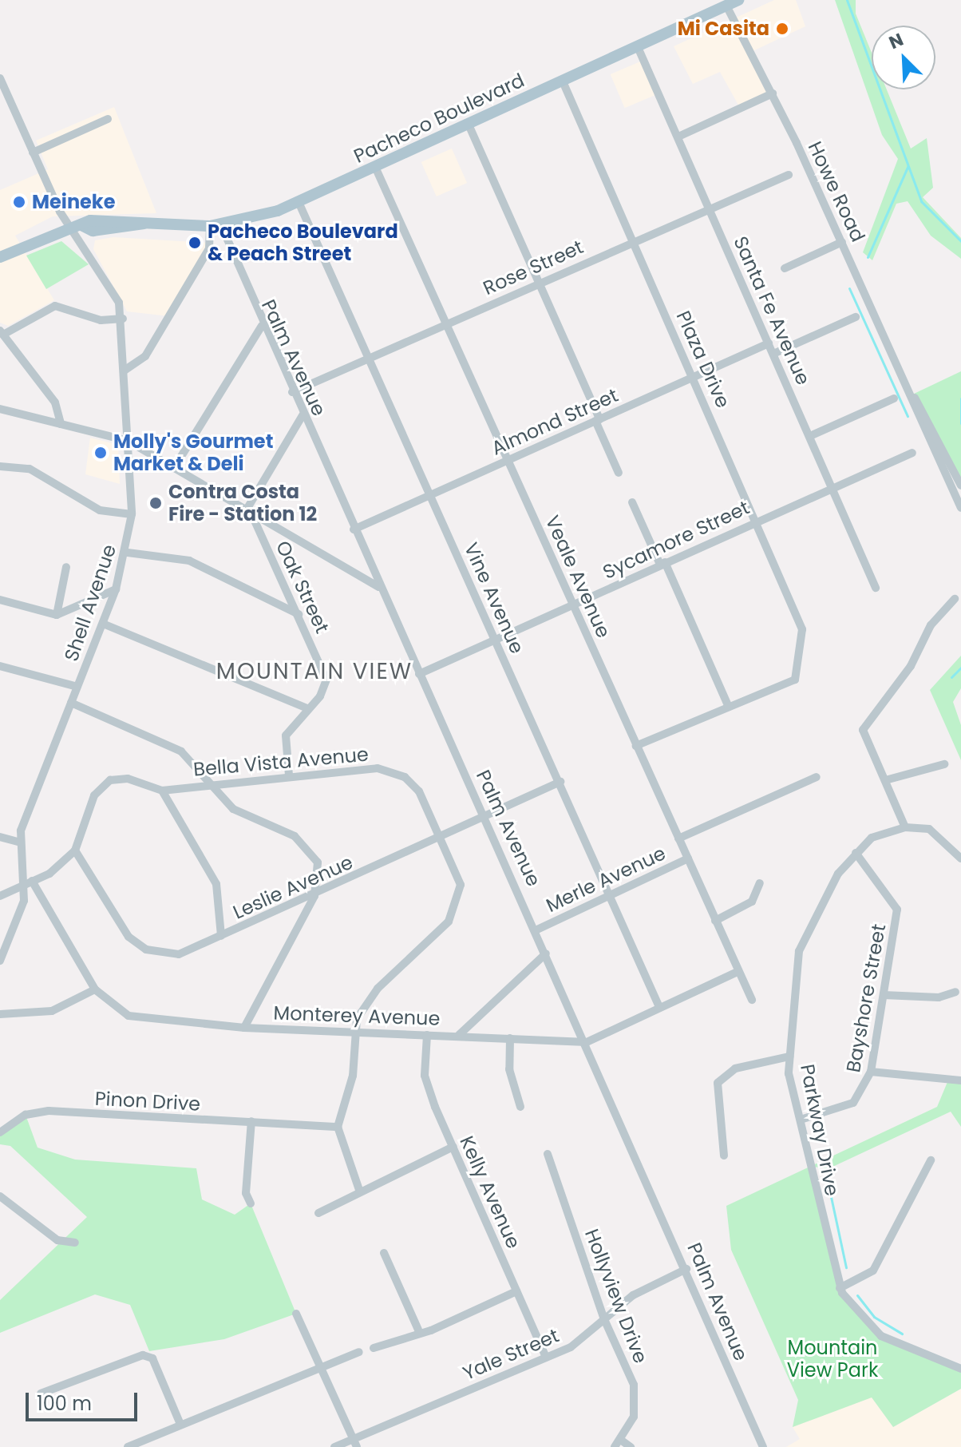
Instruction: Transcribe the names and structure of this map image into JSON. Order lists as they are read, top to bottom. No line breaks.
{"streets":{"main road":["Pacheco Boulevard"],"street":["Howe Road","Rose Street","Santa Fe Avenue","Palm Avenue","Plaza Drive","Almond Street","Sycamore Street","Veale Avenue","Oak Street","Vine Avenue","Shell Avenue","Bella Vista Avenue","Merle Avenue","Leslie Avenue","Bayshore Street","Monterey Avenue","Pinon Drive","Parkway Drive","Kelly Avenue","Hollyview Drive","Yale Street"]},"crossings":[["Pacheco Boulevard","Howe Road"],["Pacheco Boulevard","Santa Fe Avenue"],["Pacheco Boulevard","Palm Avenue"],["Pacheco Boulevard","Plaza Drive"],["Pacheco Boulevard","Veale Avenue"],["Pacheco Boulevard","Vine Avenue"],["Pacheco Boulevard","Shell Avenue"],["Rose Street","Santa Fe Avenue"],["Rose Street","Palm Avenue"],["Rose Street","Plaza Drive"],["Rose Street","Veale Avenue"],["Rose Street","Vine Avenue"],["Santa Fe Avenue","Almond Street"],["Santa Fe Avenue","Sycamore Street"],["Palm Avenue","Almond Street"],["Palm Avenue","Sycamore Street"],["Palm Avenue","Merle Avenue"],["Palm Avenue","Leslie Avenue"],["Palm Avenue","Monterey Avenue"],["Palm Avenue","Yale Street"],["Plaza Drive","Almond Street"],["Plaza Drive","Sycamore Street"],["Almond Street","Veale Avenue"],["Almond Street","Vine Avenue"],["Sycamore Street","Veale Avenue"],["Sycamore Street","Vine Avenue"],["Veale Avenue","Merle Avenue"],["Veale Avenue","Monterey Avenue"],["Oak Street","Bella Vista Avenue"],["Vine Avenue","Merle Avenue"],["Vine Avenue","Leslie Avenue"],["Vine Avenue","Monterey Avenue"],["Shell Avenue","Monterey Avenue"],["Bella Vista Avenue","Leslie Avenue"],["Bella Vista Avenue","Monterey Avenue"],["Bella Vista Avenue","Pinon Drive"],["Bayshore Street","Parkway Drive"],["Monterey Avenue","Kelly Avenue"],["Kelly Avenue","Yale Street"],["Hollyview Drive","Yale Street"]],"districts":["MOUNTAIN VIEW"],"parks":["Mountain View Park"],"places":["Mi Casita","Meineke","Pacheco Boulevard & Peach Street","Molly's Gourmet Market & Deli","Contra Costa Fire - Station 12"],"scale_bar":"100 m","north":"top left"}
